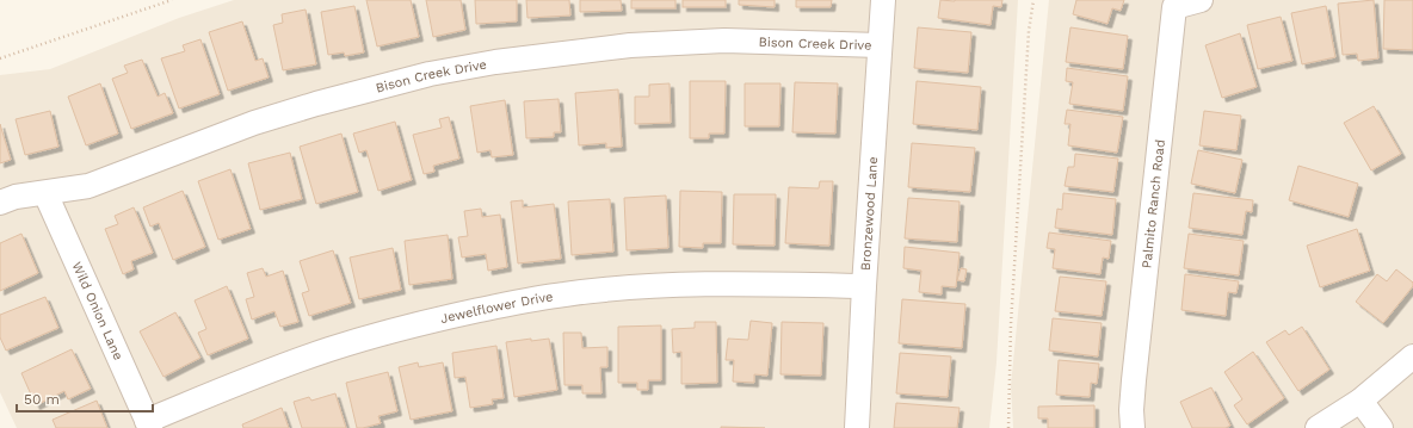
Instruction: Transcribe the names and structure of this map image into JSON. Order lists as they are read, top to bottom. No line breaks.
{"streets":{"street":["Bison Creek Drive","Palmito Ranch Road","Bronzewood Lane","Jewelflower Drive","Wild Onion Lane"]},"crossings":[["Bison Creek Drive","Bronzewood Lane"],["Bison Creek Drive","Wild Onion Lane"],["Bronzewood Lane","Jewelflower Drive"],["Jewelflower Drive","Wild Onion Lane"]],"scale_bar":"50 m"}
